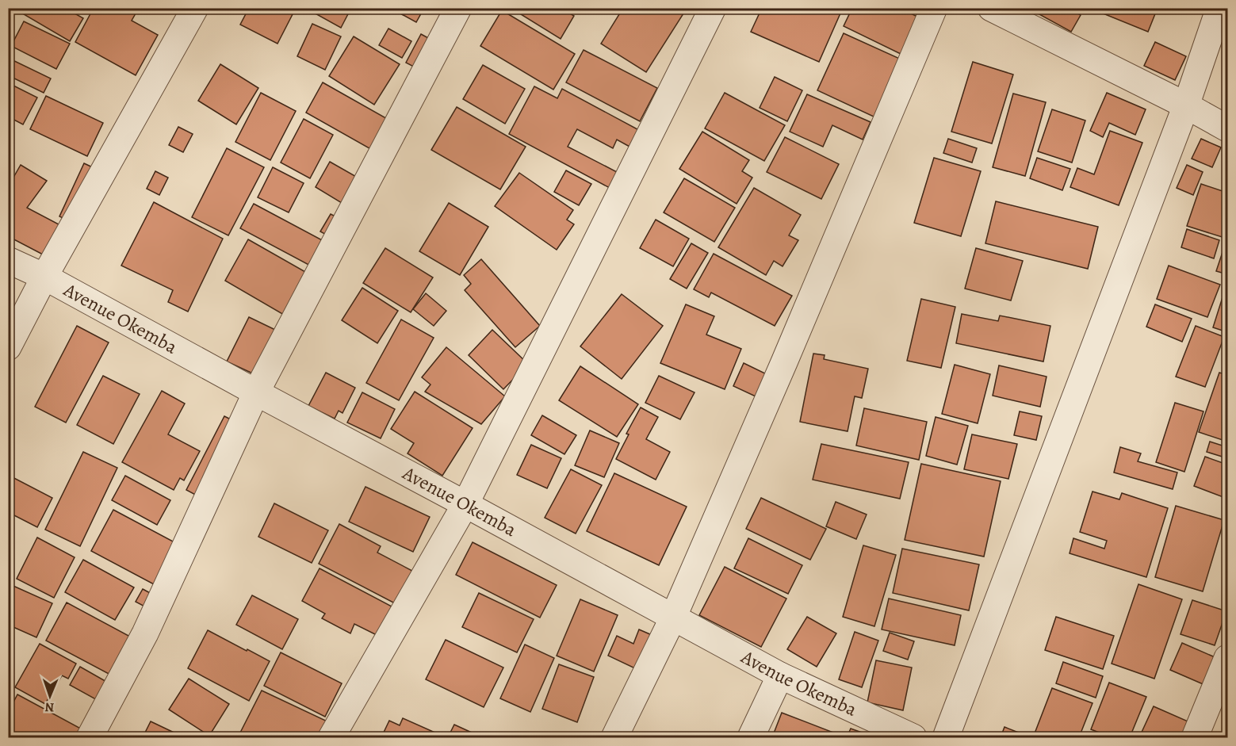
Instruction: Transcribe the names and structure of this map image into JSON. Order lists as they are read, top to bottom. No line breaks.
{"streets":{"street":["Avenue Okemba"]},"north":"bottom"}
